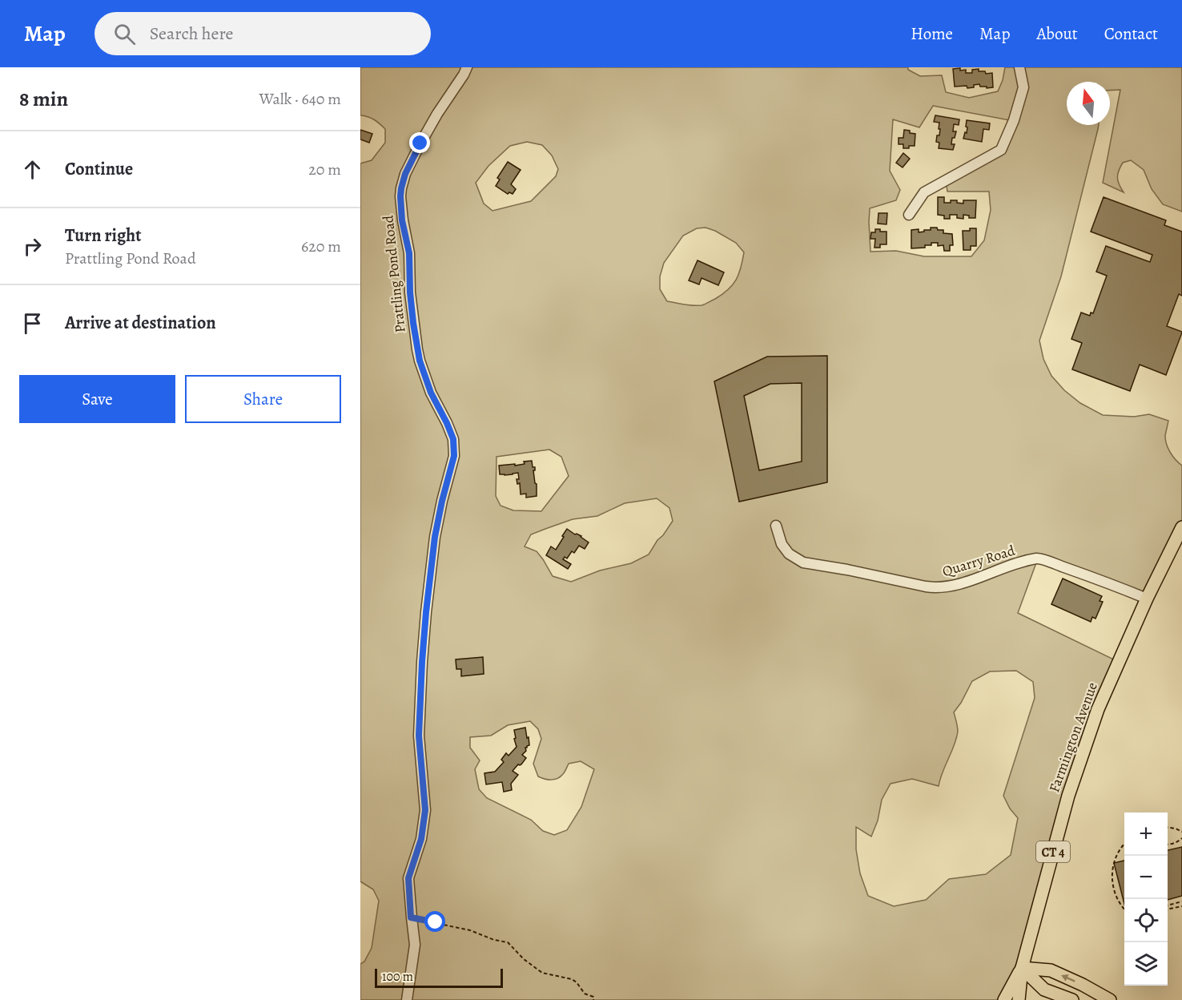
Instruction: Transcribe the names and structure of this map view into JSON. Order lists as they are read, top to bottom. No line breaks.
{"streets":{"main road":["Farmington Avenue","CT 4"],"street":["Prattling Pond Road","Quarry Road"]},"crossings":[["Quarry Road","Farmington Avenue"]],"scale_bar":"100 m","north":"top","page":{"header":"Map","search":"Search here","nav":["Home","Map","About","Contact"],"heading":["8 min","Walk · 640 m"],"list":[["Continue","20 m"],["Turn right","Prattling Pond Road","620 m"],"Arrive at destination"],"buttons":["Save","Share"],"map_buttons":["+","−"],"scale":"100 m"}}
